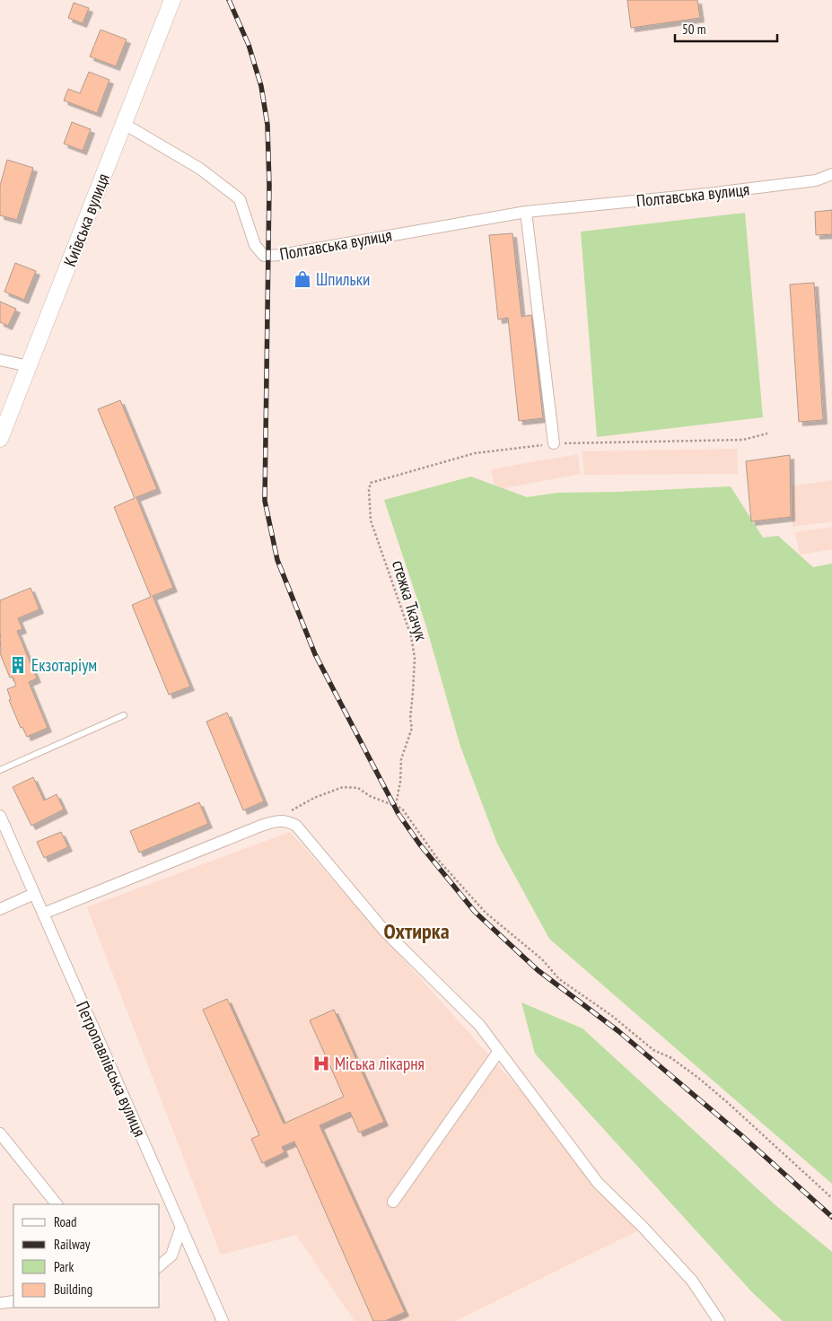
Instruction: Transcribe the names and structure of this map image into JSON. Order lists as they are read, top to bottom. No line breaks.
{"streets":{"main road":["Київська вулиця"],"street":["Полтавська вулиця","Петропавлівська вулиця"],"path":["стежка Ткачук"]},"crossings":[["Полтавська вулиця","Київська вулиця"]],"districts":["Охтирка"],"places":{"shop":["Шпильки"],"building":["Екзотаріум"],"hospital":["Міська лікарня"]},"legend":["Road","Railway","Park","Building"],"scale_bar":"50 m"}
